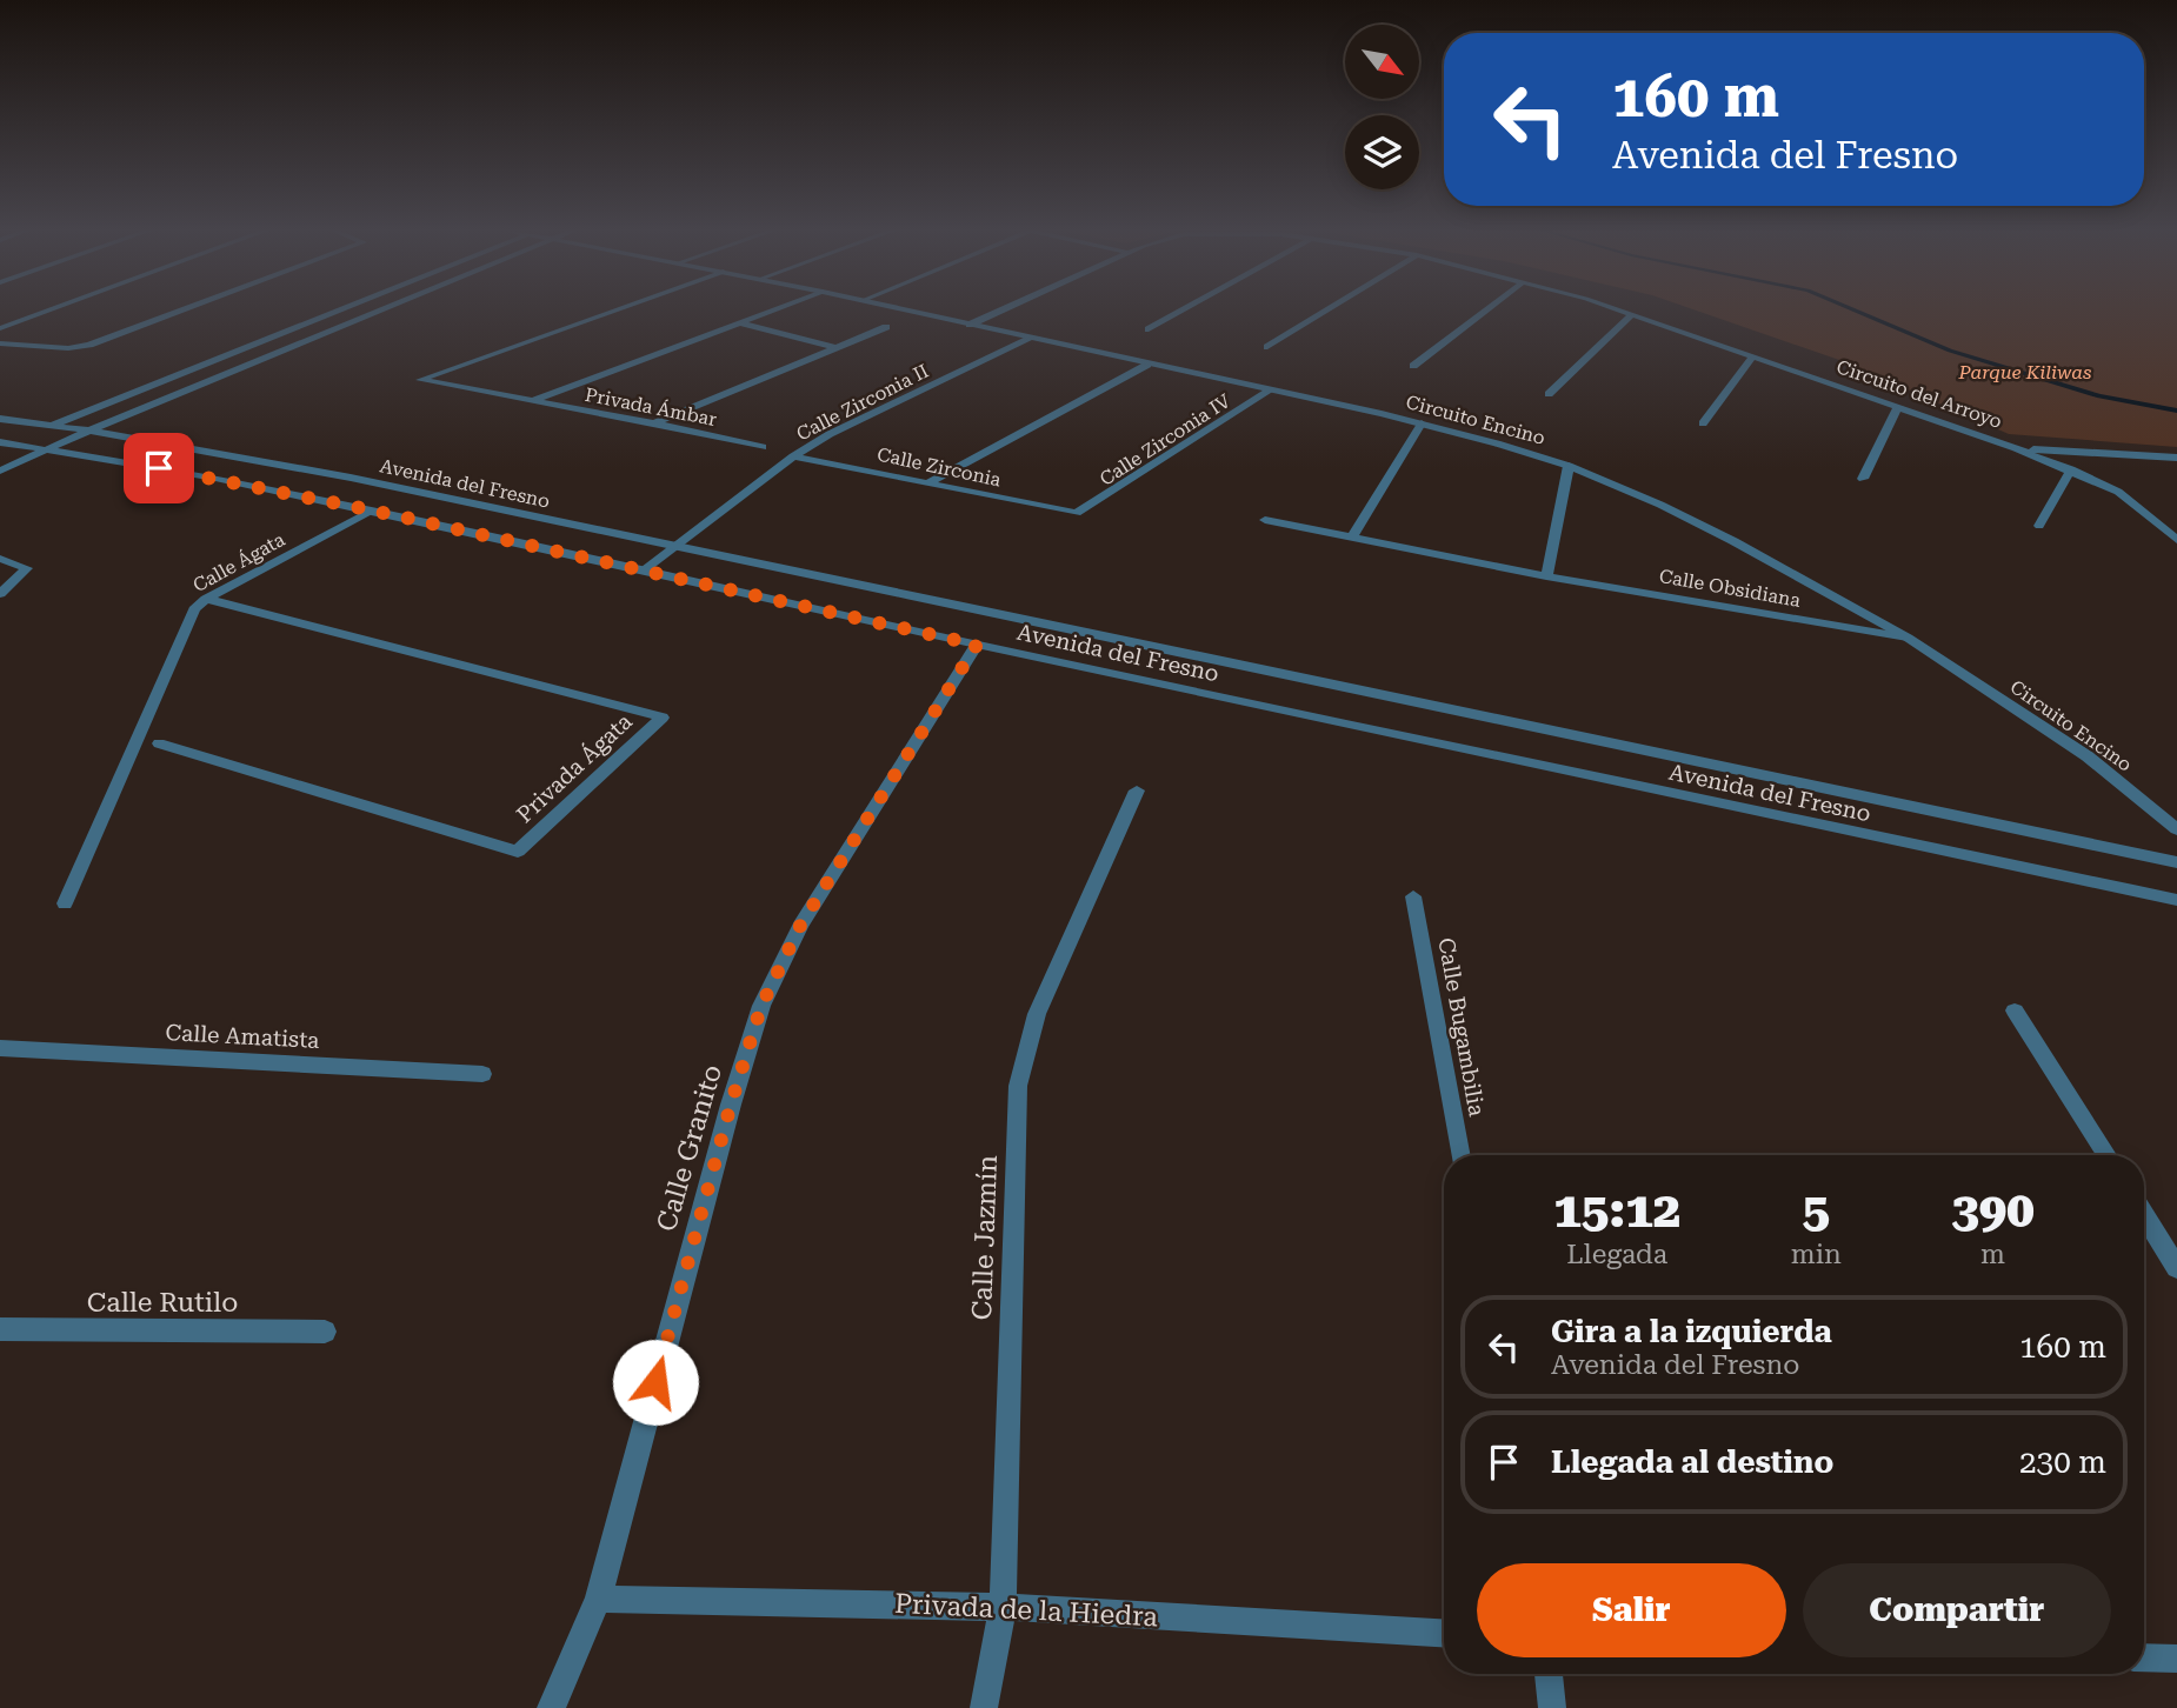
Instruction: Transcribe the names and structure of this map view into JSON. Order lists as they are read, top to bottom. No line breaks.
{"streets":{"street":["Circuito del Arroyo","Calle Zirconia II","Privada Ámbar","Circuito Encino","Calle Zirconia IV","Calle Zirconia","Avenida del Fresno","Calle Ágata","Calle Obsidiana","Privada Ágata","Calle Bugambilia","Calle Amatista","Calle Granito","Calle Jazmín","Calle Rutilo","Privada de la Hiedra"]},"crossings":[["Circuito del Arroyo","Circuito Encino"],["Calle Zirconia II","Circuito Encino"],["Calle Zirconia II","Calle Zirconia"],["Calle Zirconia II","Avenida del Fresno"],["Circuito Encino","Calle Zirconia IV"],["Circuito Encino","Calle Obsidiana"],["Calle Zirconia IV","Calle Zirconia"],["Avenida del Fresno","Calle Ágata"],["Avenida del Fresno","Calle Granito"],["Calle Ágata","Privada Ágata"],["Calle Granito","Privada de la Hiedra"],["Calle Jazmín","Privada de la Hiedra"]],"parks":["Parque Kiliwas"],"north":"bottom right","page":{"turn":["160 m","Avenida del Fresno"],"eta":["15:12","Llegada","5","min","390","m"],"list":[{"name":"Gira a la izquierda","note":"Avenida del Fresno","value":"160 m"},{"name":"Llegada al destino","value":"230 m"}],"buttons":["Salir","Compartir"]}}
